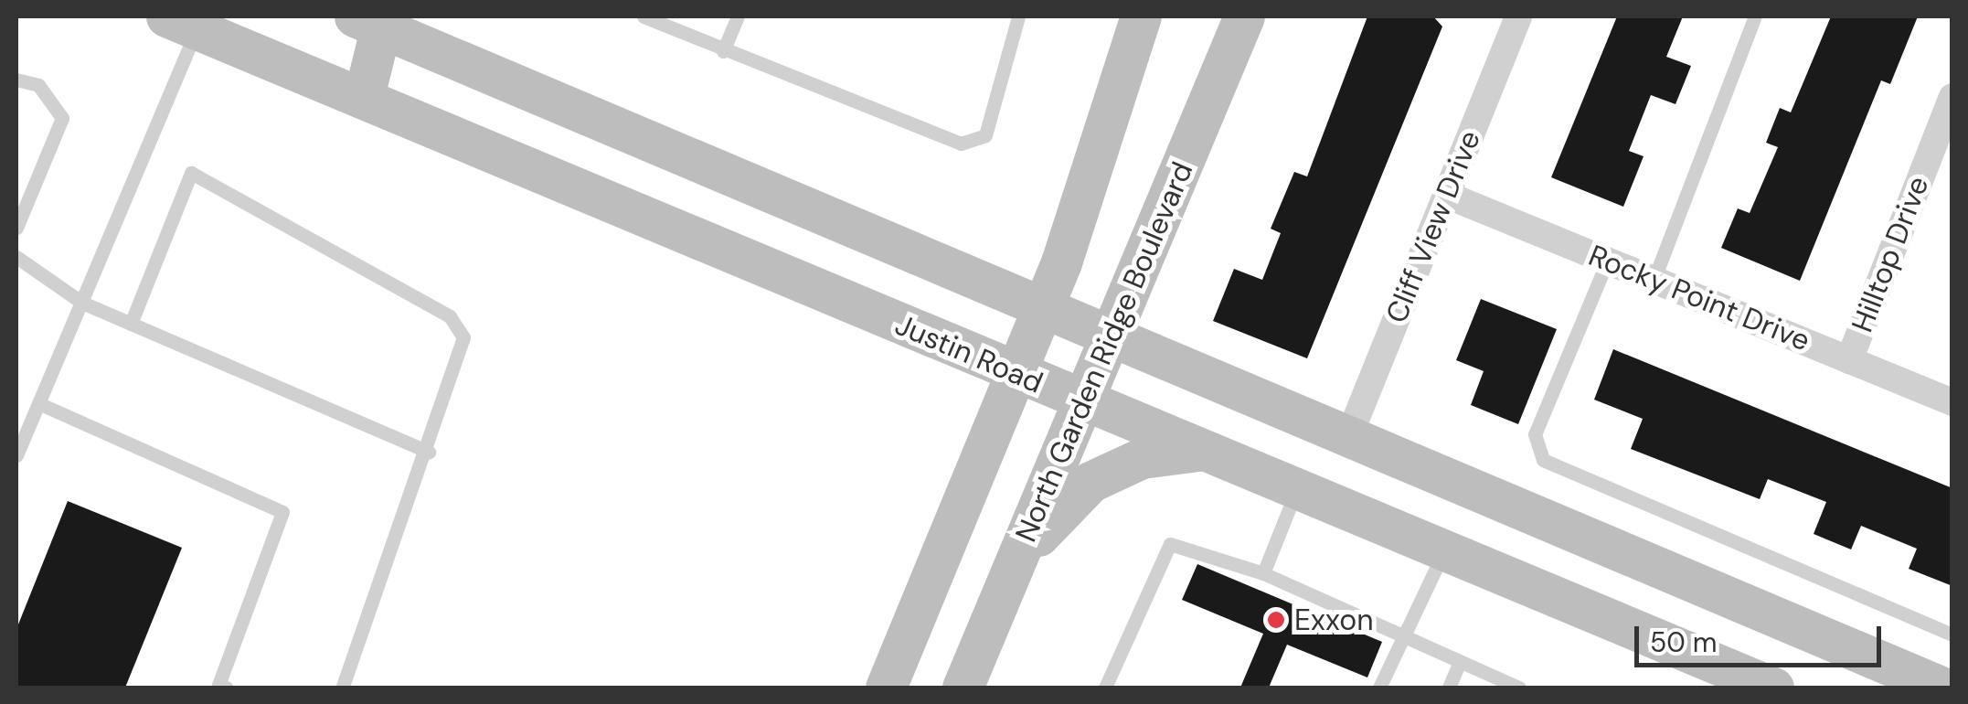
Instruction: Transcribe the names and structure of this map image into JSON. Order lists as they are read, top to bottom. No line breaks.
{"streets":{"main road":["North Garden Ridge Boulevard","Justin Road"],"street":["Cliff View Drive","Hilltop Drive","Rocky Point Drive"]},"crossings":[["Cliff View Drive","Rocky Point Drive"],["Hilltop Drive","Rocky Point Drive"],["North Garden Ridge Boulevard","Justin Road"]],"places":["Exxon"],"scale_bar":"50 m"}
